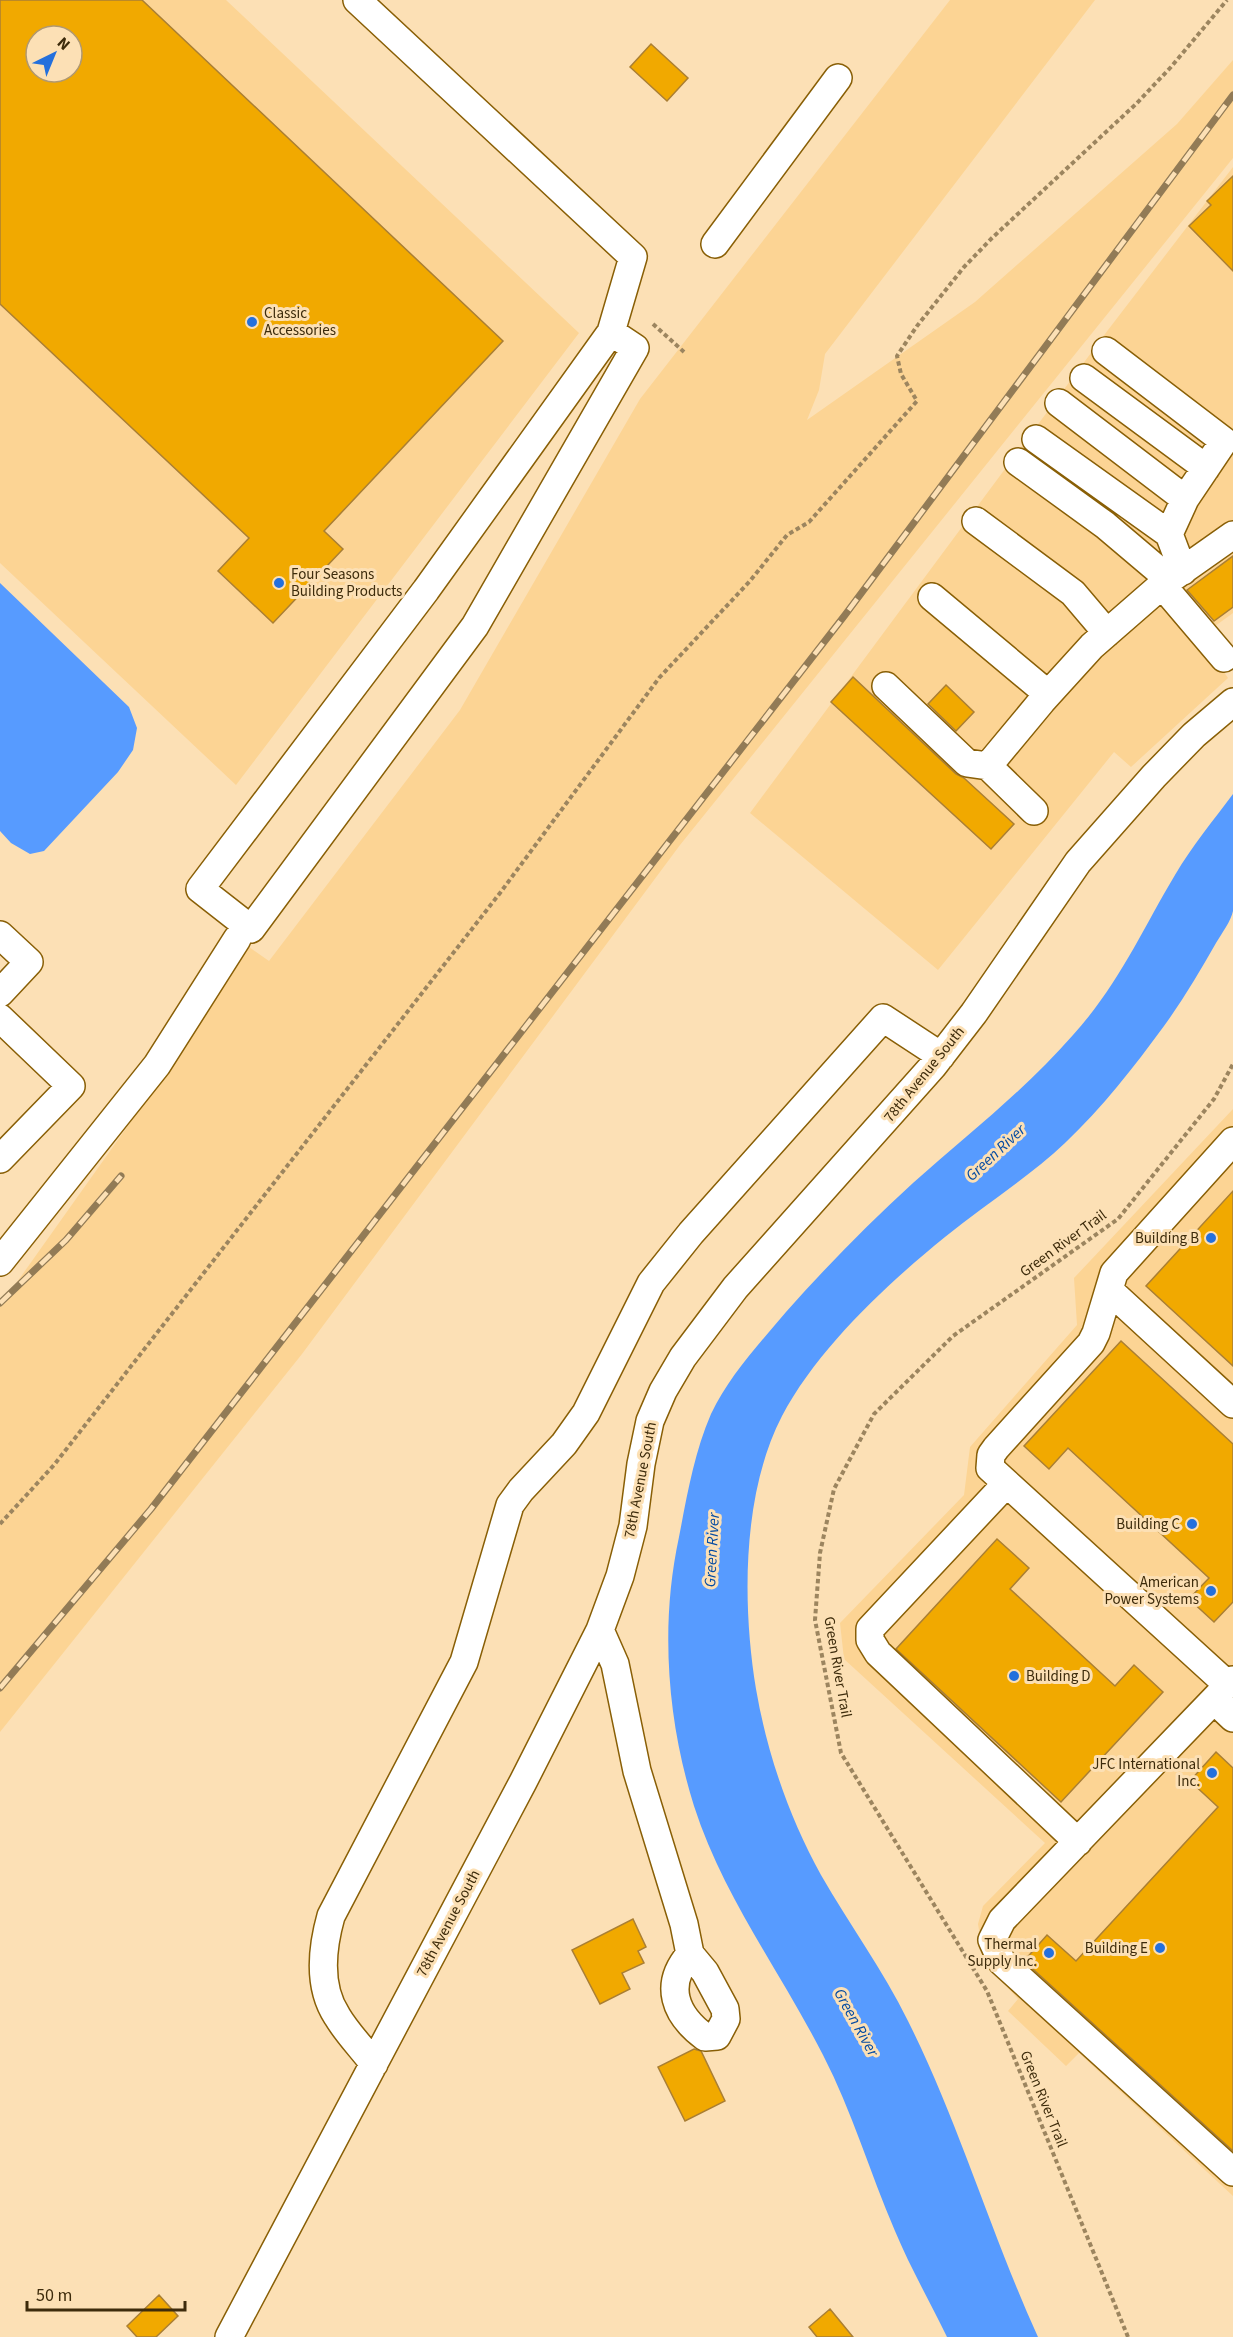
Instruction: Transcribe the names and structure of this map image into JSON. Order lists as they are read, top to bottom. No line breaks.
{"streets":{"street":["78th Avenue South"],"path":["Green River Trail"]},"water":["Green River"],"places":["Classic Accessories","Four Seasons Building Products","Building B","Building C","American Power Systems","Building D","JFC International Inc.","Building E","Thermal Supply Inc."],"scale_bar":"50 m","north":"top right"}
